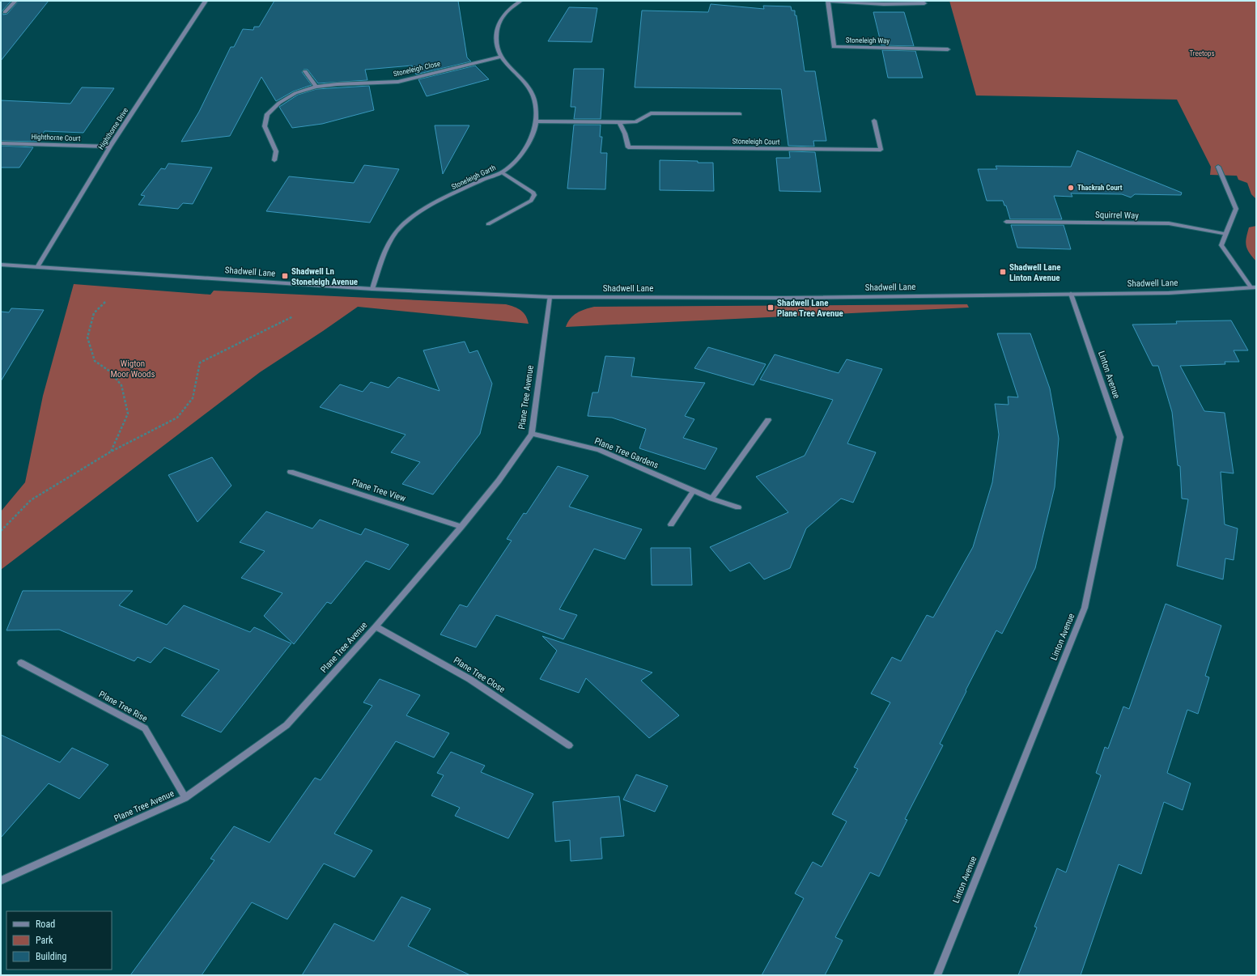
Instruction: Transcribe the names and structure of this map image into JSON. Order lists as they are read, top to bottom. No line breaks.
{"streets":{"street":["Stoneleigh Way","Stoneleigh Close","Highthorne Drive","Highthorne Court","Stoneleigh Court","Stoneleigh Garth","Squirrel Way","Shadwell Lane","Linton Avenue","Plane Tree Avenue","Plane Tree Gardens","Plane Tree View","Plane Tree Close","Plane Tree Rise"]},"crossings":[["Highthorne Drive","Highthorne Court"],["Highthorne Drive","Shadwell Lane"],["Stoneleigh Garth","Shadwell Lane"],["Shadwell Lane","Linton Avenue"],["Shadwell Lane","Plane Tree Avenue"],["Plane Tree Avenue","Plane Tree Gardens"],["Plane Tree Avenue","Plane Tree View"],["Plane Tree Avenue","Plane Tree Close"],["Plane Tree Avenue","Plane Tree Rise"]],"parks":["Treetops","Wigton Moor Woods"],"places":{"other":["Thackrah Court"],"transit":["Shadwell Lane Linton Avenue","Shadwell Ln Stoneleigh Avenue","Shadwell Lane Plane Tree Avenue"]},"legend":["Road","Park","Building"]}
